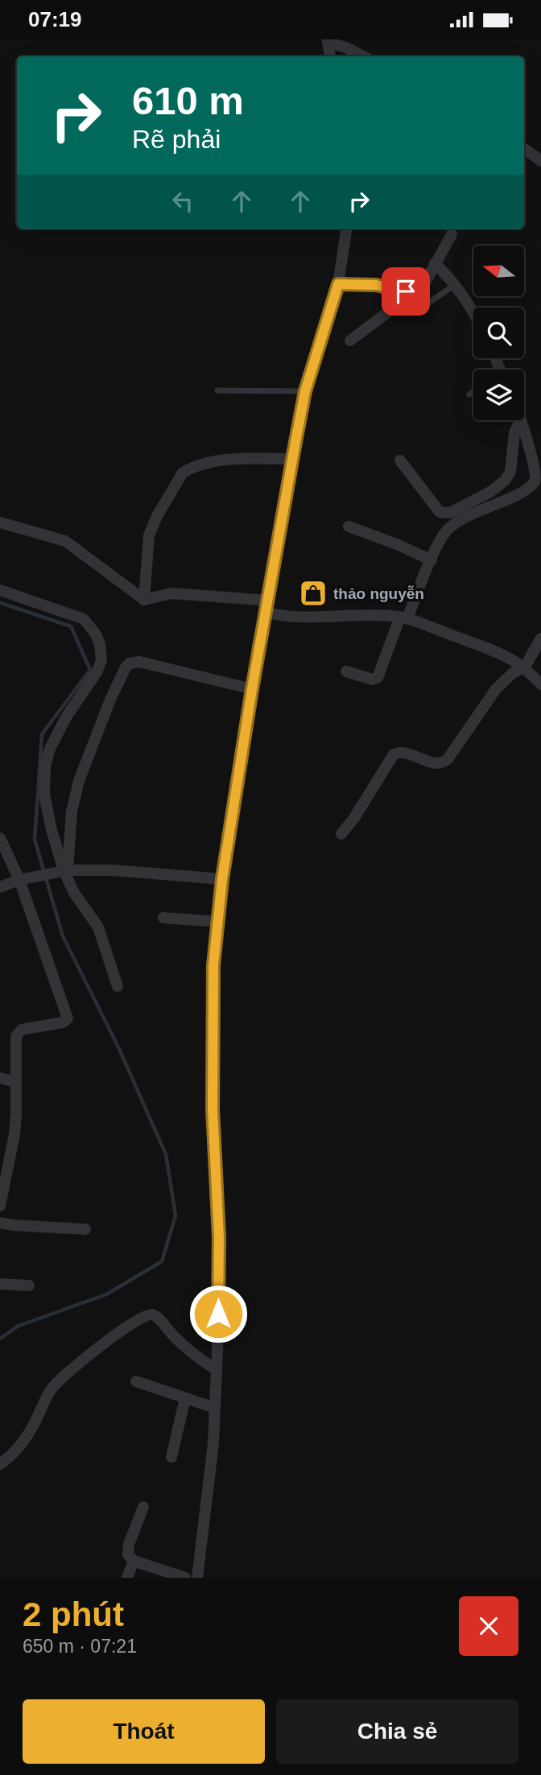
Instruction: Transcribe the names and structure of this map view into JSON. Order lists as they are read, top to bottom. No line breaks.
{"places":{"shop":["thảo nguyễn"]},"north":"left","page":{"status":"07:19","turn":["610 m","Rẽ phải"],"heading":["2 phút","650 m · 07:21"],"buttons":["Thoát","Chia sẻ"]}}
